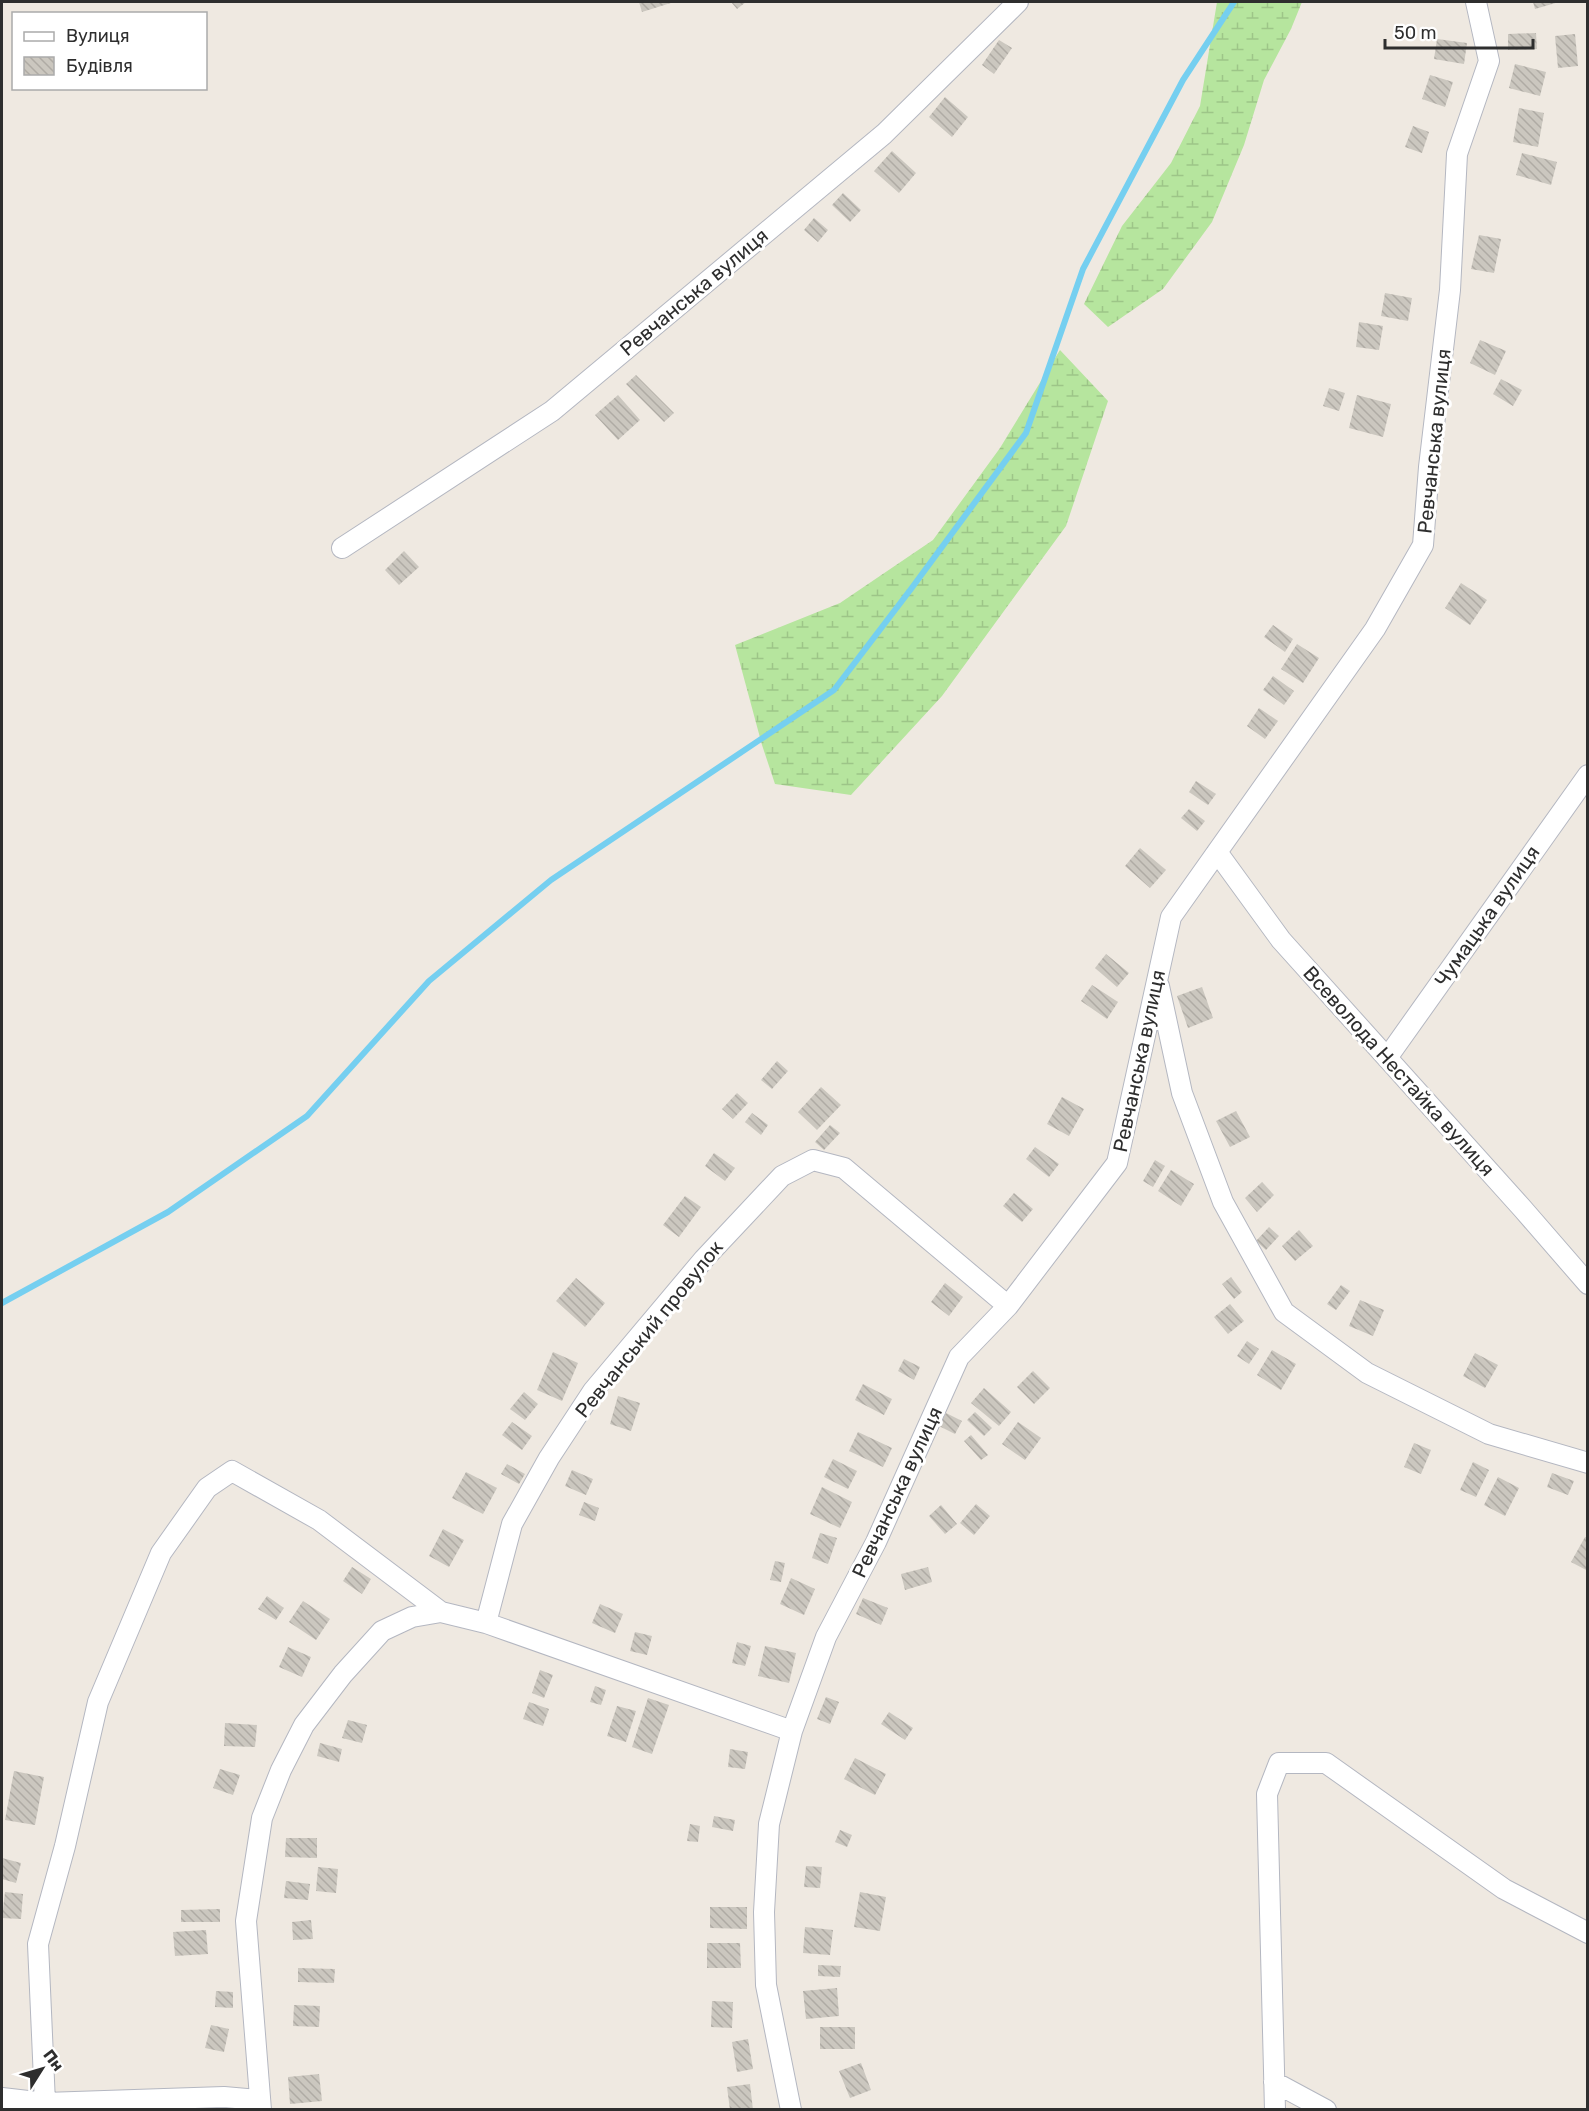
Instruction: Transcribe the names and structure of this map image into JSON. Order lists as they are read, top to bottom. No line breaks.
{"streets":{"street":["Ревчанська вулиця","Чумацька вулиця","Всеволода Нестайка вулиця","Ревчанський провулок"]},"crossings":[["Ревчанська вулиця","Всеволода Нестайка вулиця"],["Ревчанська вулиця","Ревчанський провулок"],["Чумацька вулиця","Всеволода Нестайка вулиця"]],"legend":["Вулиця","Будівля"],"scale_bar":"50 m","north":"top right"}
